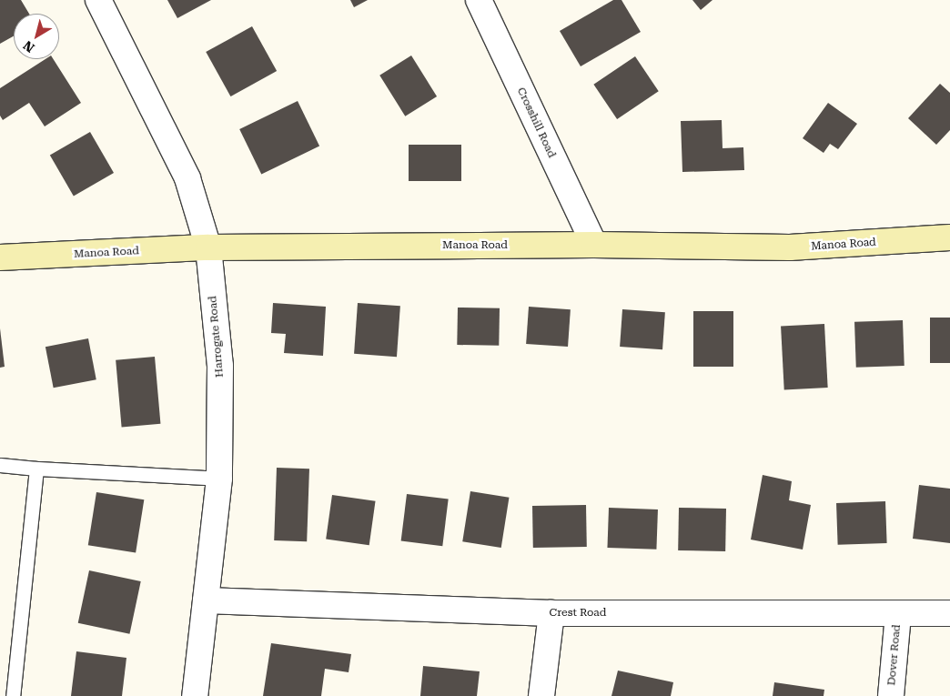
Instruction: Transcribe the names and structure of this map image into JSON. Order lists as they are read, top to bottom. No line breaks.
{"streets":{"main road":["Manoa Road"],"street":["Crosshill Road","Harrogate Road","Crest Road","Dover Road"]},"crossings":[["Crosshill Road","Manoa Road"],["Manoa Road","Harrogate Road"],["Harrogate Road","Crest Road"],["Crest Road","Dover Road"]],"north":"bottom left"}
